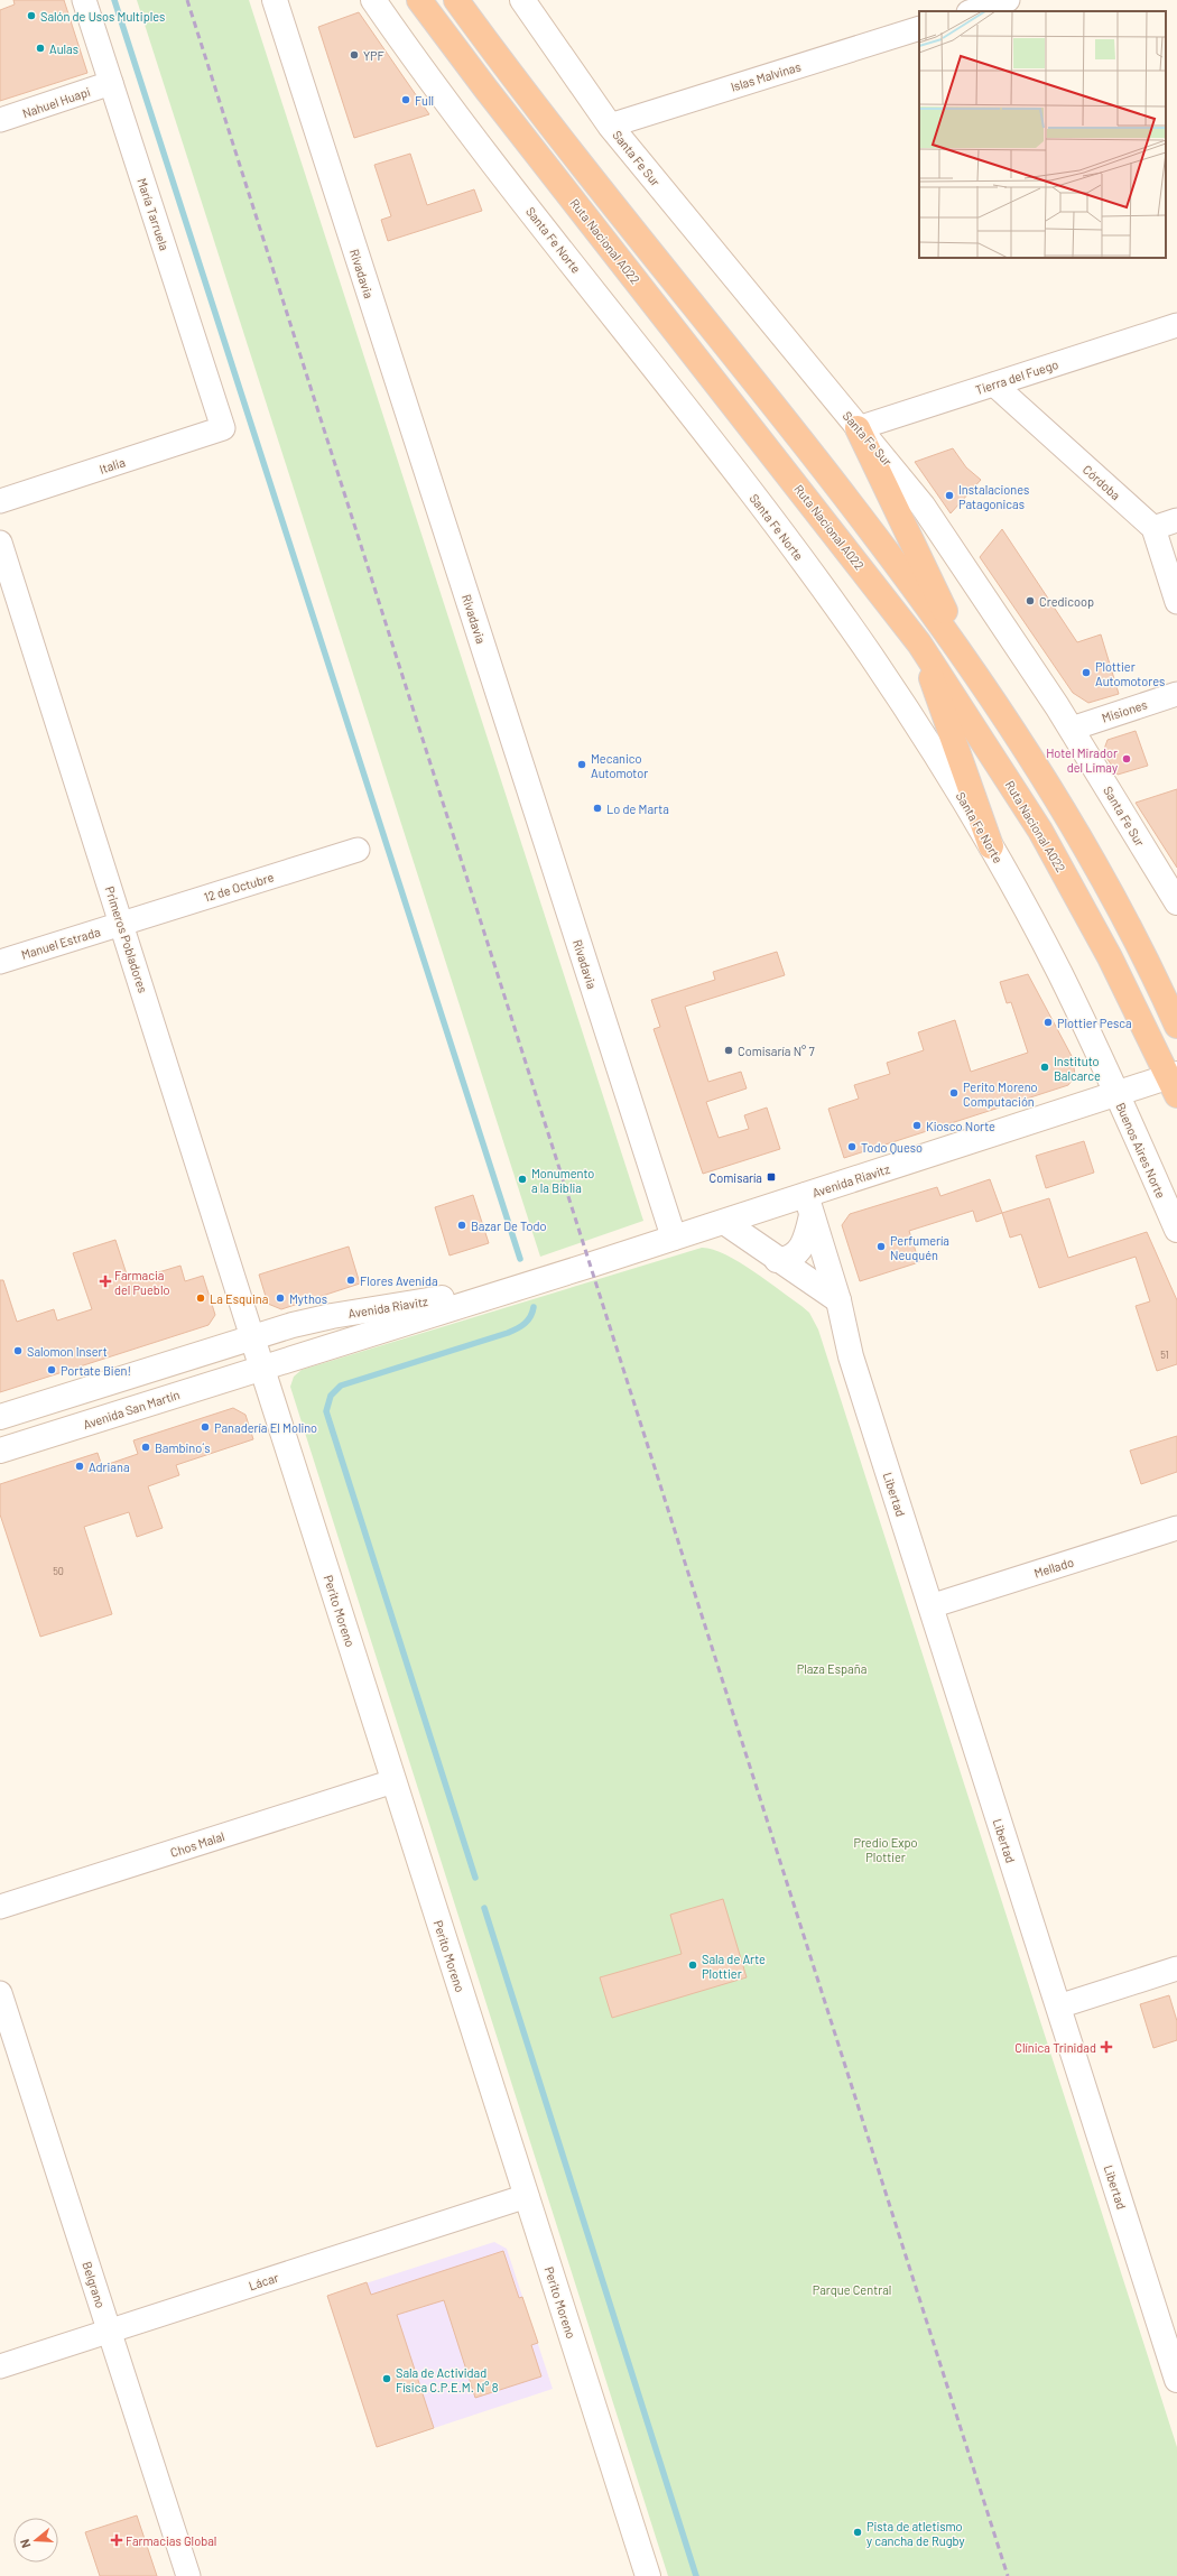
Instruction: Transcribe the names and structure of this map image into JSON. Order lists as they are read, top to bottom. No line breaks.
{"streets":{"highway":["Ruta Nacional A022"],"main road":["Santa Fe Sur","Santa Fe Norte","Rivadavia","Buenos Aires Norte","Avenida Riavitz","Avenida San Martín","Libertad","Perito Moreno"],"street":["Islas Malvinas","Nahuel Huapi","María Tarruela","Tierra del Fuego","Italia","Córdoba","Misiones","12 de Octubre","Primeros Pobladores","Manuel Estrada","Mellado","Chos Malal","Lácar","Belgrano"]},"crossings":[["Islas Malvinas","Santa Fe Sur"],["Nahuel Huapi","María Tarruela"],["Santa Fe Sur","Tierra del Fuego"],["Santa Fe Sur","Misiones"],["María Tarruela","Italia"],["Santa Fe Norte","Buenos Aires Norte"],["Santa Fe Norte","Avenida Riavitz"],["Ruta Nacional A022","Avenida Riavitz"],["Rivadavia","Avenida Riavitz"],["Tierra del Fuego","Córdoba"],["12 de Octubre","Primeros Pobladores"],["12 de Octubre","Manuel Estrada"],["Primeros Pobladores","Manuel Estrada"],["Primeros Pobladores","Avenida Riavitz"],["Primeros Pobladores","Perito Moreno"],["Buenos Aires Norte","Avenida Riavitz"],["Avenida Riavitz","Avenida San Martín"],["Avenida Riavitz","Libertad"],["Avenida Riavitz","Perito Moreno"],["Avenida San Martín","Perito Moreno"],["Libertad","Mellado"],["Perito Moreno","Chos Malal"],["Perito Moreno","Lácar"],["Lácar","Belgrano"]],"parks":["Plaza España","Predio Expo Plottier","Parque Central"],"places":{"other":["Salón de Usos Multiples","Aulas","YPF","Full","Instalaciones Patagonicas","Credicoop","Plottier Automotores","Hotel Mirador del Limay","Mecanico Automotor","Lo de Marta","Plottier Pesca","Comisaría N° 7","Instituto Balcarce","Perito Moreno Computación","Kiosco Norte","Todo Queso","Monumento a la Biblia","Bazar De Todo","Perfumería Neuquén","Flores Avenida","La Esquina","Mythos","Salomon Insert","Portate Bien!","Panadería El Molino","Bambino´s","Adriana","Sala de Arte Plottier","Sala de Actividad Física C.P.E.M. N° 8","Pista de atletismo y cancha de Rugby"],"transit":["Comisaría"],"health":["Farmacia del Pueblo","Clínica Trinidad","Farmacias Global"]},"house_numbers":["51","50"],"north":"left"}
